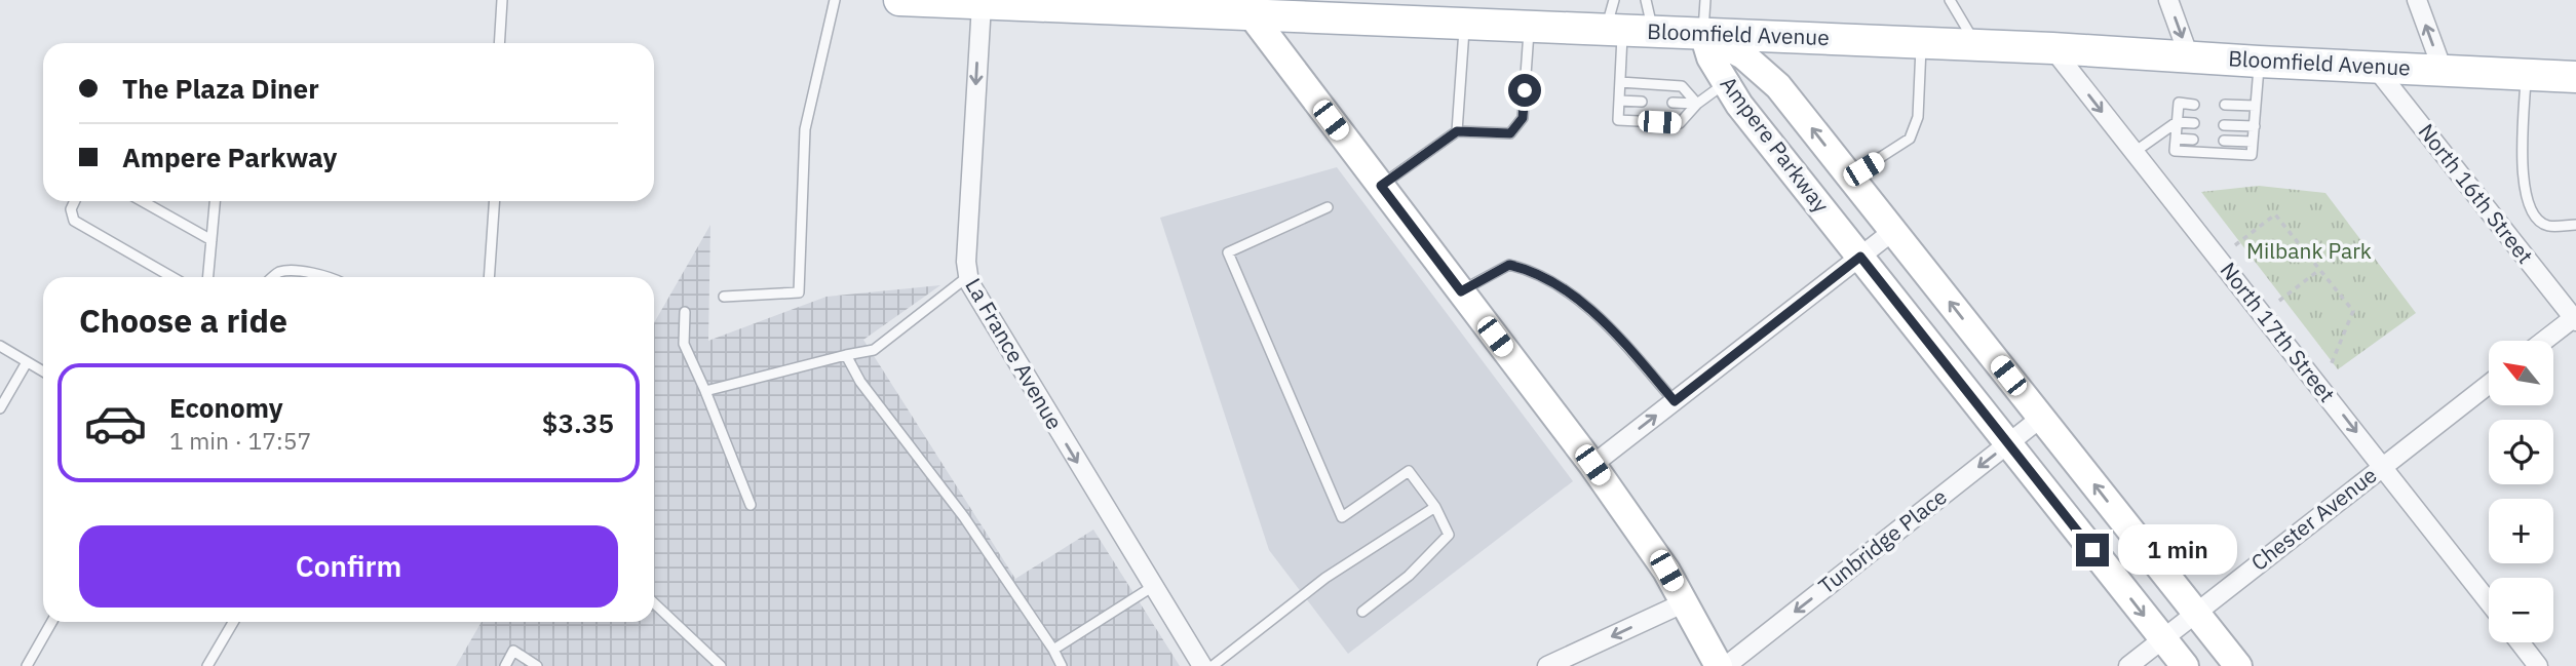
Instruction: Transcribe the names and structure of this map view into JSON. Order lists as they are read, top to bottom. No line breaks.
{"streets":{"main road":["Bloomfield Avenue"],"street":["Ampere Parkway","North 16th Street","North 17th Street","La France Avenue","Chester Avenue","Tunbridge Place"]},"crossings":[["Bloomfield Avenue","Ampere Parkway"],["Bloomfield Avenue","North 16th Street"],["Bloomfield Avenue","North 17th Street"],["Bloomfield Avenue","La France Avenue"],["Ampere Parkway","Chester Avenue"],["Ampere Parkway","Tunbridge Place"],["North 17th Street","Chester Avenue"]],"one_way":["North 17th Street","La France Avenue","Tunbridge Place"],"parks":["Milbank Park"],"north":"top left","page":{"banner":["The Plaza Diner","Ampere Parkway"],"heading":"Choose a ride","map_buttons":["+","−"],"list":[{"name":"Economy","note":"1 min · 17:57","value":"$3.35"}],"buttons":"Confirm","bubble":"1 min"}}
